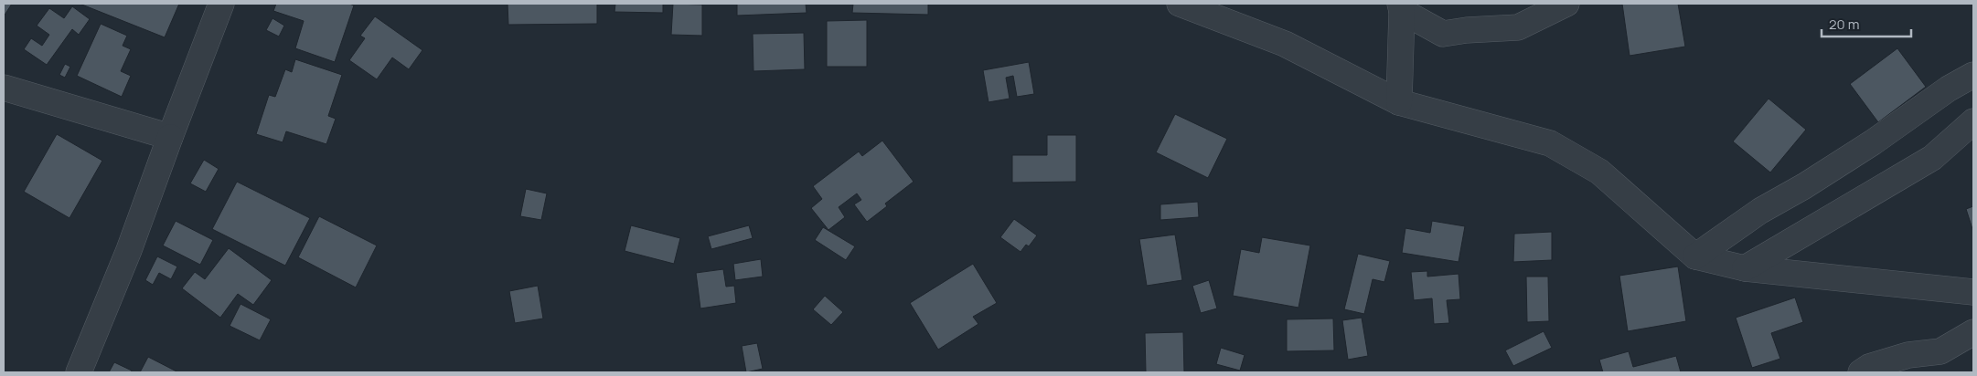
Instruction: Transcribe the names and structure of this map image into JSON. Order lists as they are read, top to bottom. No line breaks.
{"scale_bar":"20 m"}
